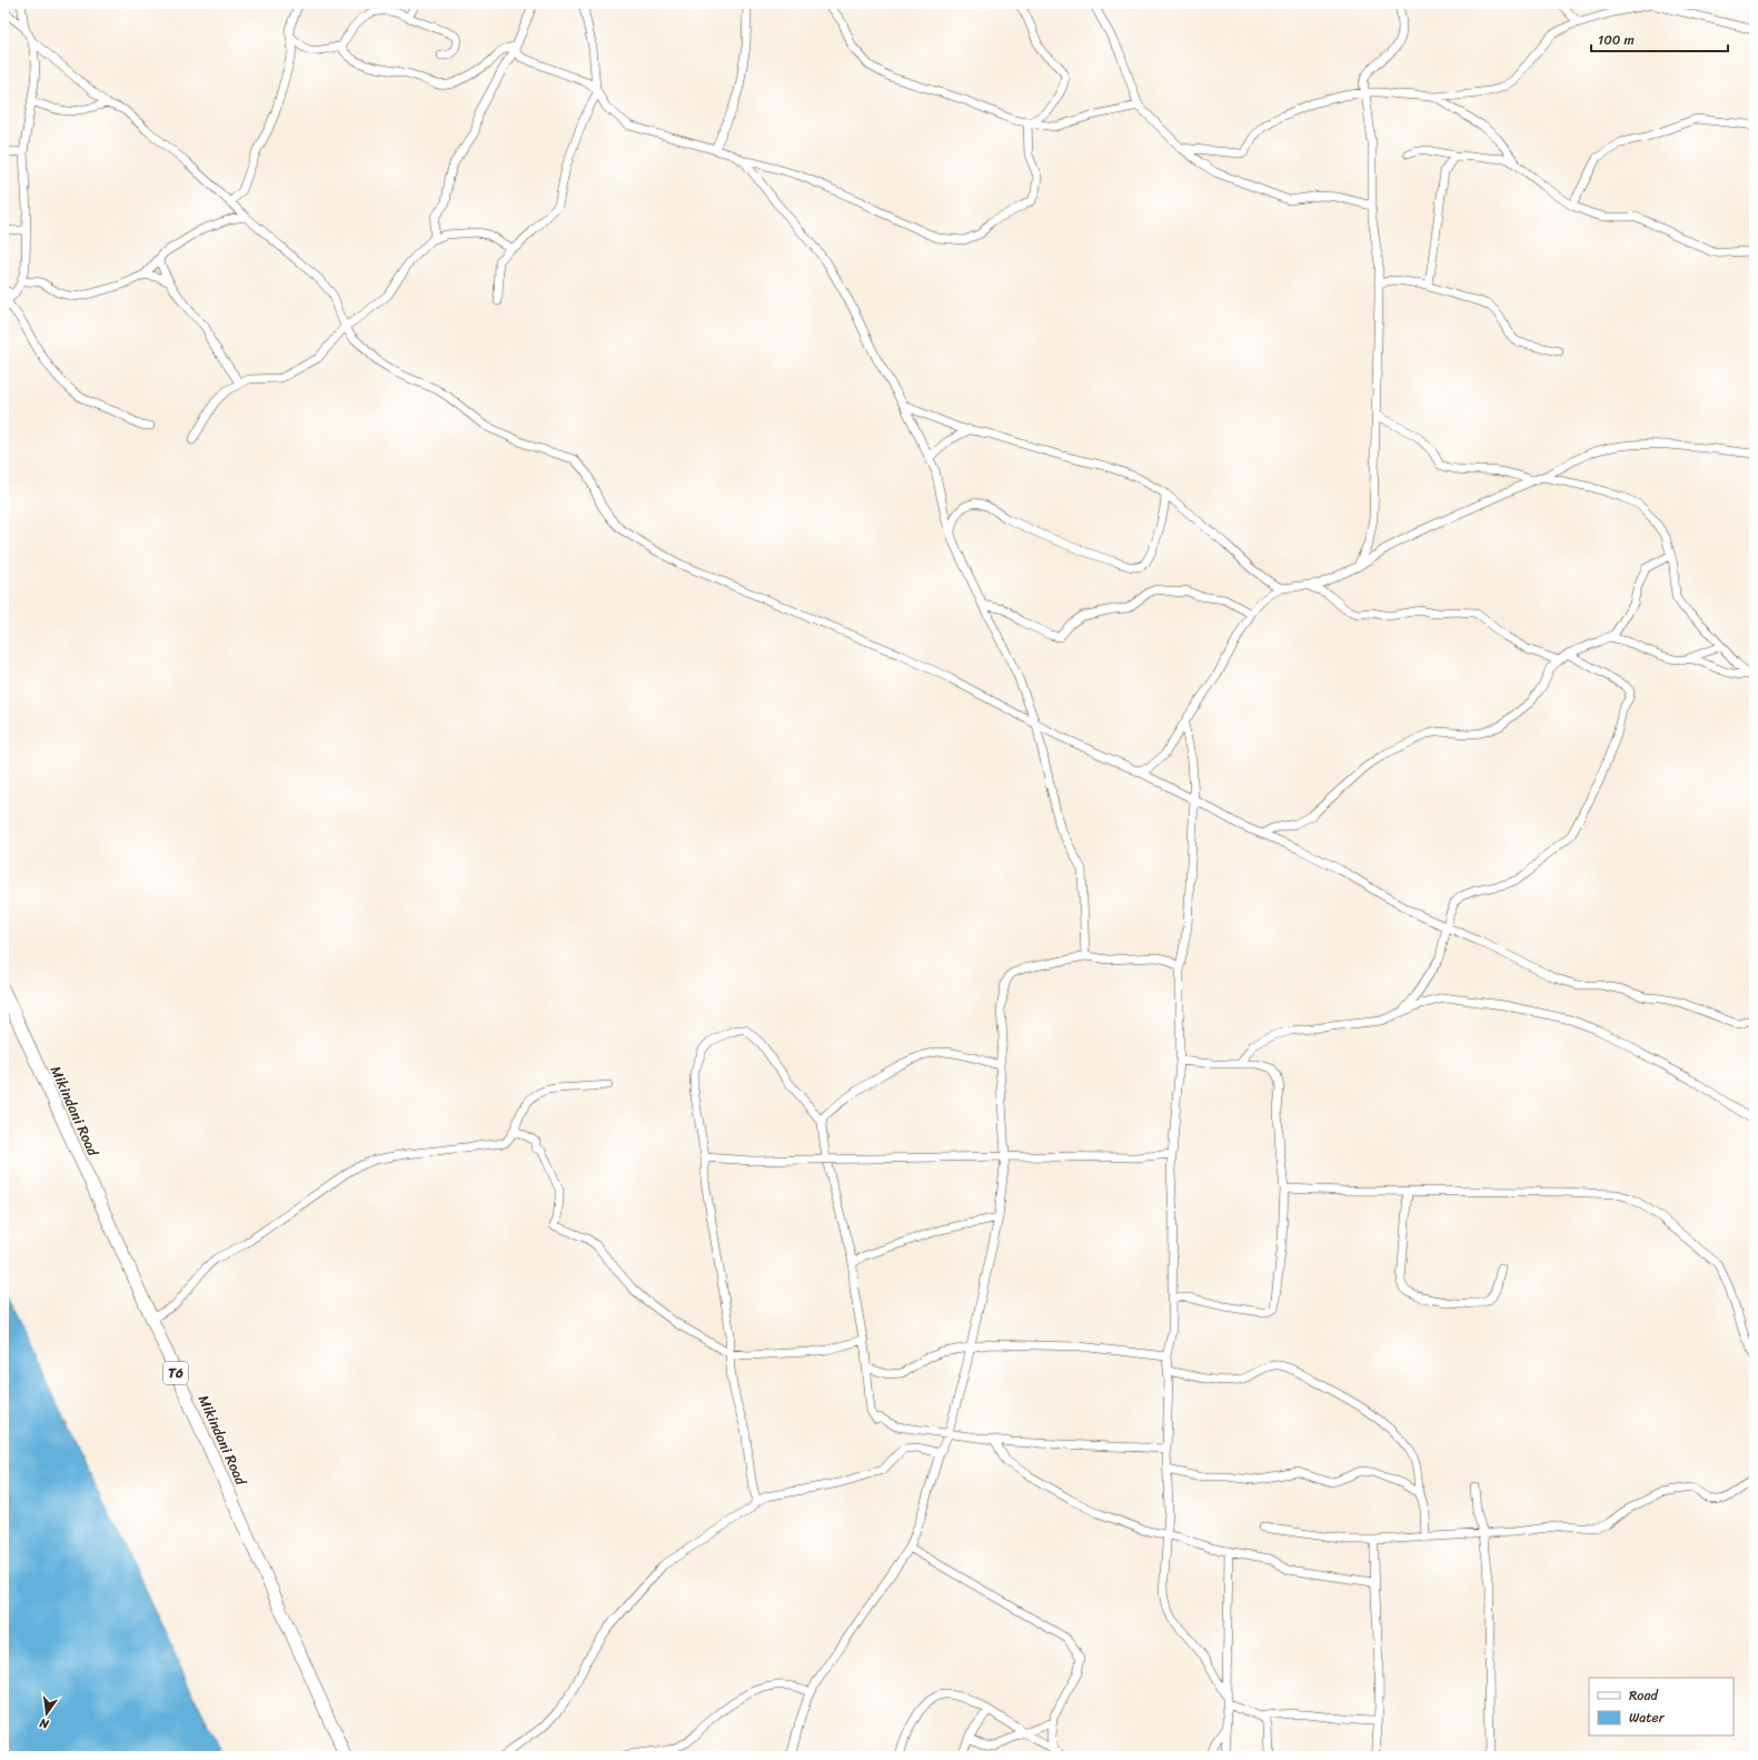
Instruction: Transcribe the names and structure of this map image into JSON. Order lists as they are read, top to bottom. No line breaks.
{"streets":{"highway":["Mikindani Road","T6"]},"legend":["Road","Water"],"scale_bar":"100 m","north":"bottom"}
